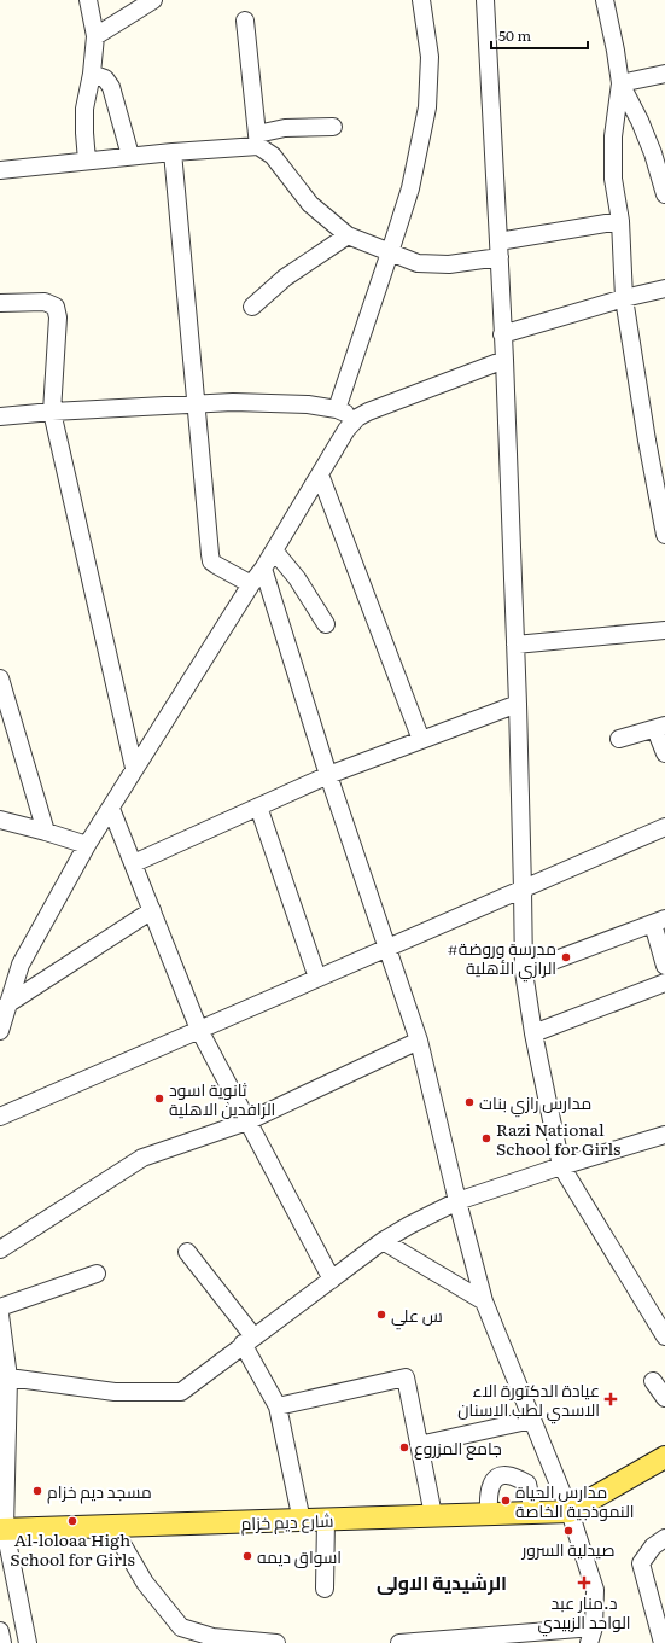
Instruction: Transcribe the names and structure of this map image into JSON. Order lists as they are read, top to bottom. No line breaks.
{"streets":{"main road":["شارع ديم خزام"]},"districts":["الرشيدية الاولى"],"places":{"other":["#مدرسة وروضة الرازي الأهلية","ثانوية اسود الرافدين الاهلية","مدارس رازي بنات","Razi National School for Girls","س علي","جامع المزروع","مسجد ديم خزام","مدارس الحياة النموذجية الخاصة","Al-loloaa High School for Girls","صيدلية السرور","اسواق ديمه"],"health":["عيادة الدكتورة الاء الاسدي لطب الاسنان","د.منار عبد الواحد الزبيدي"]},"scale_bar":"50 m"}
